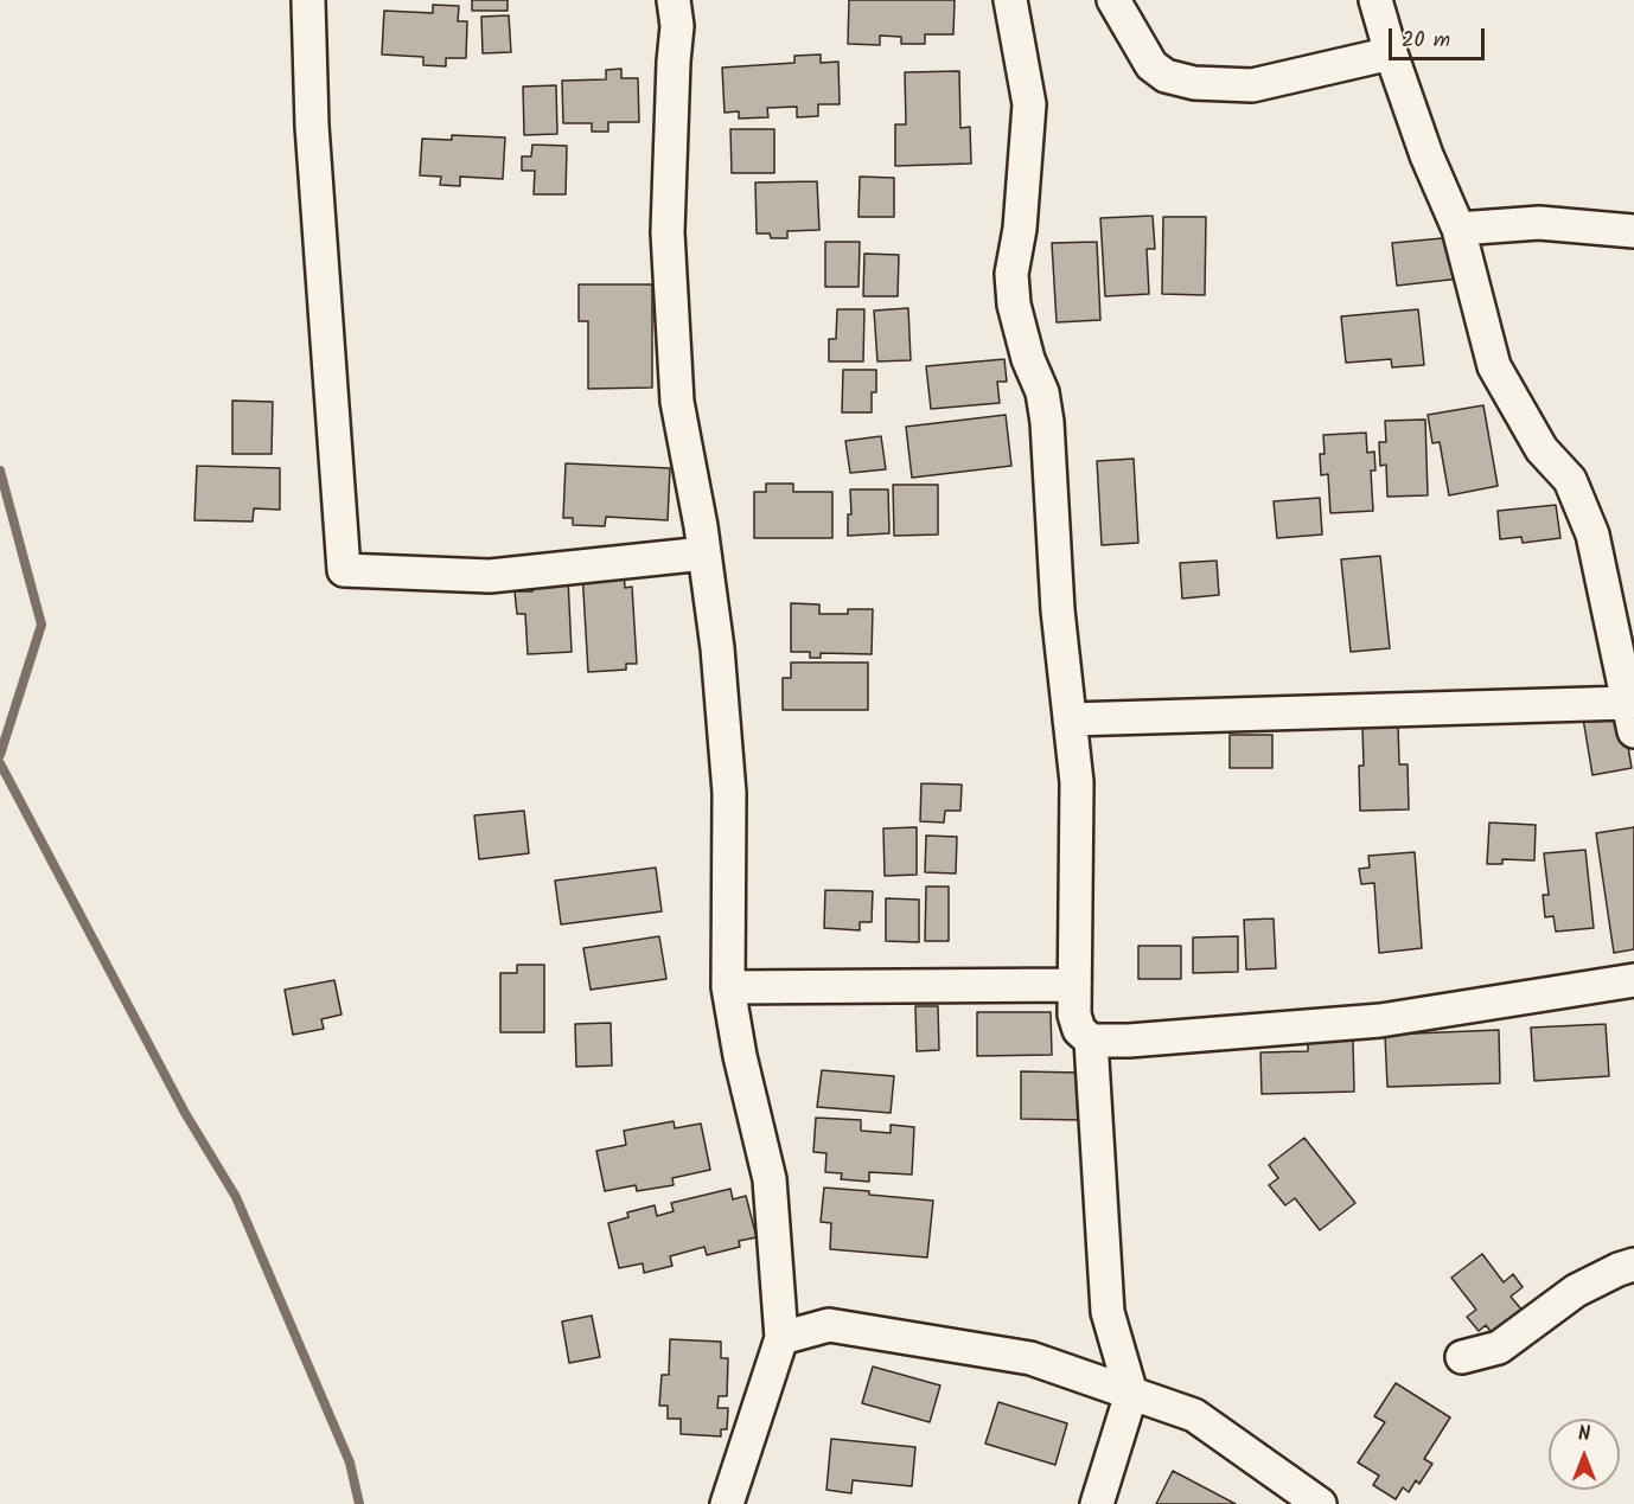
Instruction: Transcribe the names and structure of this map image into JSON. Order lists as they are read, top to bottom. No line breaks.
{"scale_bar":"20 m","north":"top"}
